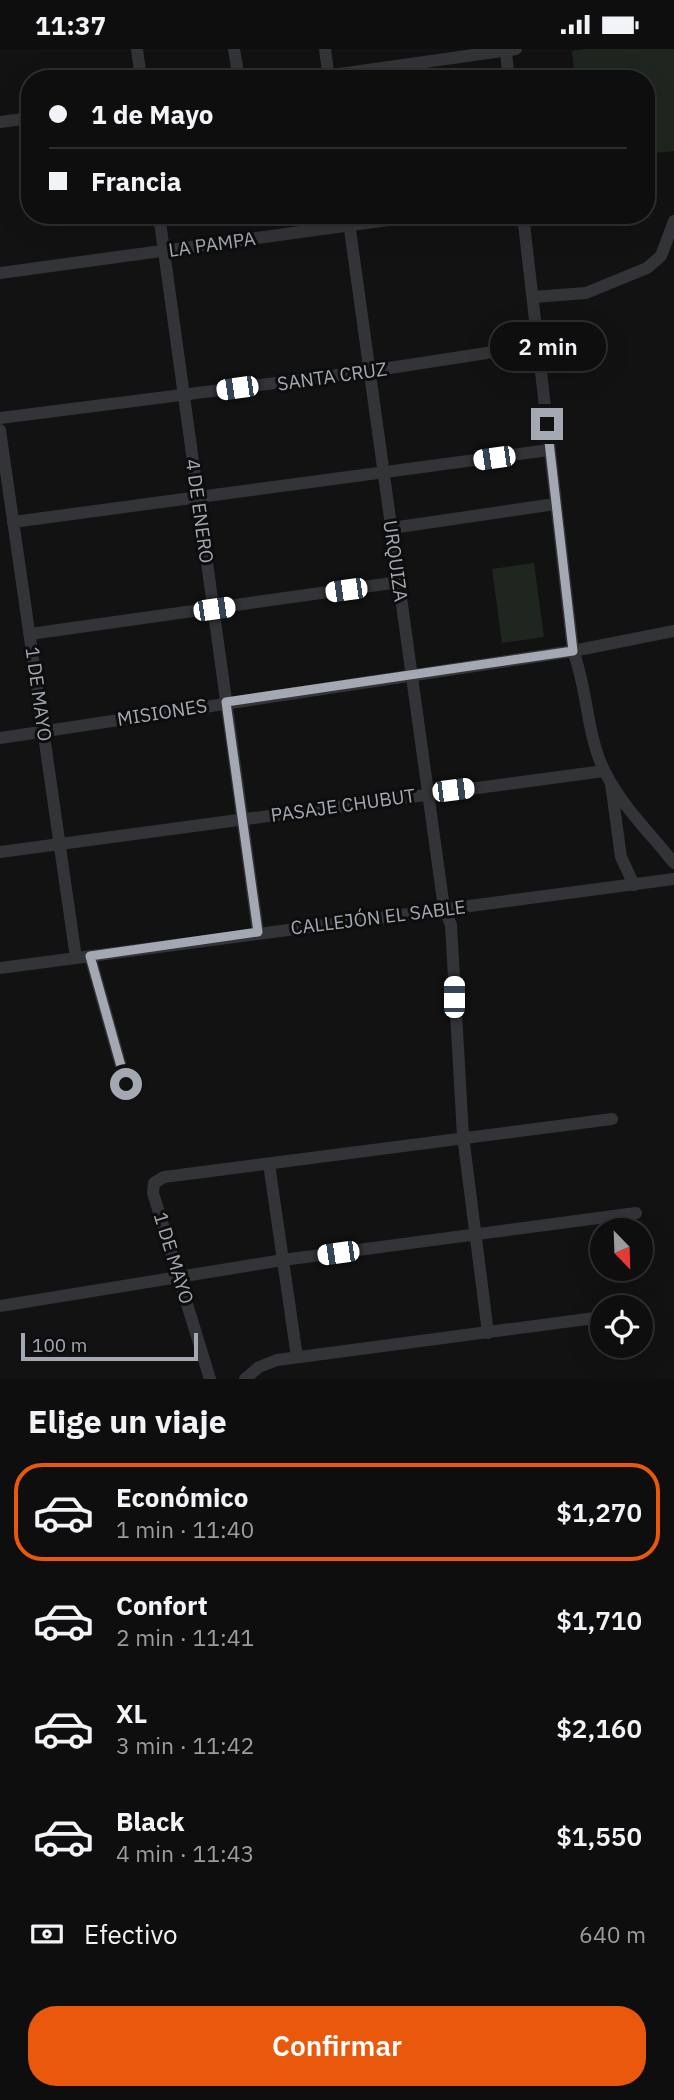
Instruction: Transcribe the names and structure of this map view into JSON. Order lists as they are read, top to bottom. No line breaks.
{"streets":{"street":["LA PAMPA","SANTA CRUZ","4 DE ENERO","URQUIZA","1 DE MAYO","MISIONES","PASAJE CHUBUT","CALLEJÓN EL SABLE"]},"crossings":[["LA PAMPA","4 DE ENERO"],["SANTA CRUZ","4 DE ENERO"],["SANTA CRUZ","URQUIZA"],["4 DE ENERO","MISIONES"],["4 DE ENERO","PASAJE CHUBUT"],["4 DE ENERO","CALLEJÓN EL SABLE"],["URQUIZA","MISIONES"],["URQUIZA","PASAJE CHUBUT"],["URQUIZA","CALLEJÓN EL SABLE"],["1 DE MAYO","MISIONES"],["1 DE MAYO","PASAJE CHUBUT"],["1 DE MAYO","CALLEJÓN EL SABLE"]],"scale_bar":"100 m","north":"bottom right","page":{"status":"11:37","banner":["1 de Mayo","Francia"],"bubble":"2 min","scale":"100 m","heading":"Elige un viaje","list":[{"name":"Económico","note":"1 min · 11:40","value":"$1,270"},{"name":"Confort","note":"2 min · 11:41","value":"$1,710"},{"name":"XL","note":"3 min · 11:42","value":"$2,160"},{"name":"Black","note":"4 min · 11:43","value":"$1,550"}],"pay":["Efectivo","640 m"],"buttons":"Confirmar"}}
